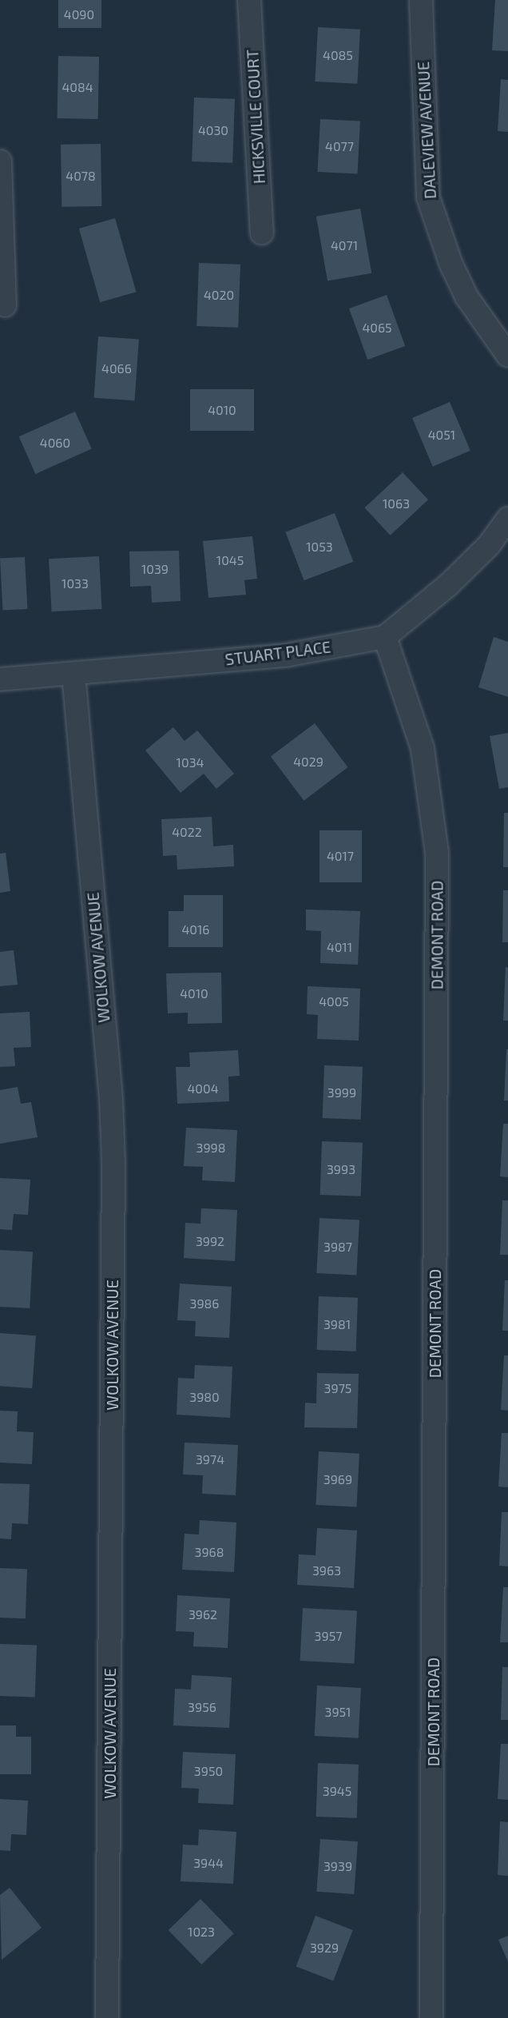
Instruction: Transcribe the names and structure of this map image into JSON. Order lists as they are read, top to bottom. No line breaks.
{"streets":{"street":["HICKSVILLE COURT","DALEVIEW AVENUE","STUART PLACE","DEMONT ROAD","WOLKOW AVENUE"]},"crossings":[["STUART PLACE","DEMONT ROAD"],["STUART PLACE","WOLKOW AVENUE"]],"house_numbers":["4090","4085","4084","4030","4077","4078","4071","4020","4065","4066","4010","4051","4060","1063","1053","1045","1039","1033","4029","1034","4022","4017","4016","4011","4010","4005","4004","3999","3998","3993","3992","3987","3986","3981","3975","3980","3974","3969","3968","3963","3962","3957","3956","3951","3950","3945","3944","3939","1023","3929"]}
